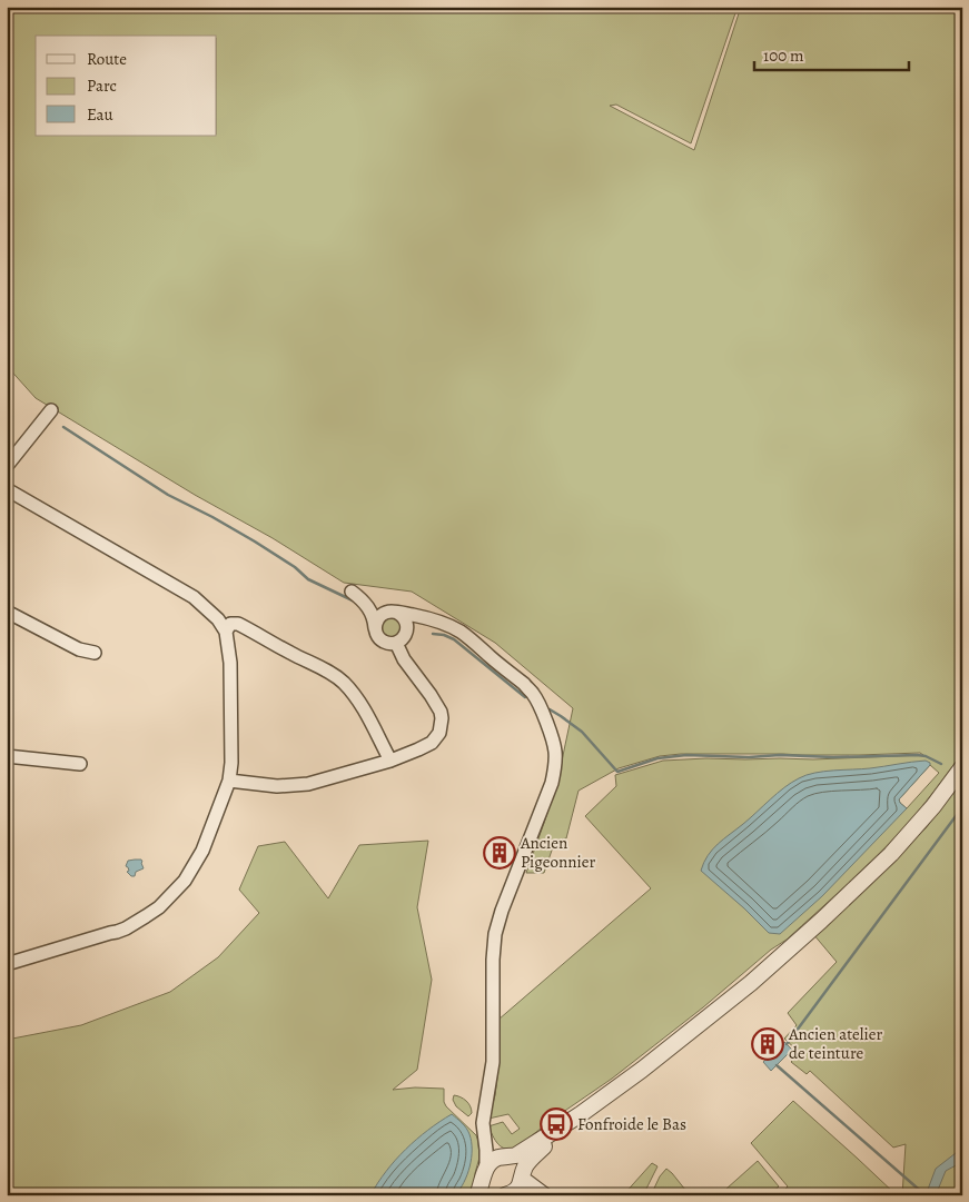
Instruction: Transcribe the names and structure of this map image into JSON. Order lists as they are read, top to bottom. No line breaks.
{"places":{"building":["Ancien Pigeonnier","Ancien atelier de teinture"],"bus stop":["Fonfroide le Bas"]},"legend":["Route","Parc","Eau"],"scale_bar":"100 m"}
